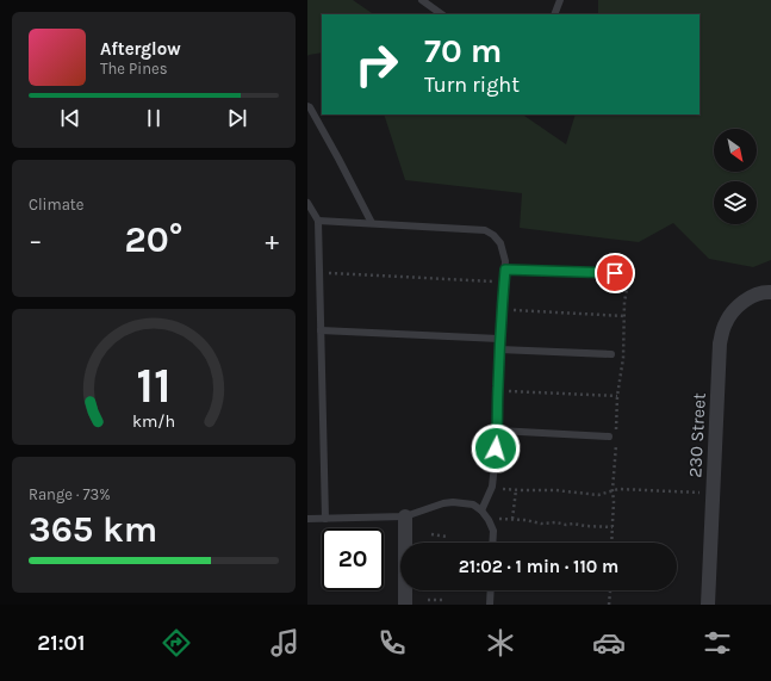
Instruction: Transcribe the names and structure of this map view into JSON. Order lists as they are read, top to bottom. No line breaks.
{"streets":{"street":["230 Street"]},"north":"bottom right","page":{"turn":["70 m","Turn right"],"song":["Afterglow","The Pines"],"tile":["Climate",["Range · 73%","365 km"]],"heat":["−","20°","+"],"limit":"20","trip":"21:02 · 1 min · 110 m","tabs":"21:01","gauge":["11","km/h"]}}
